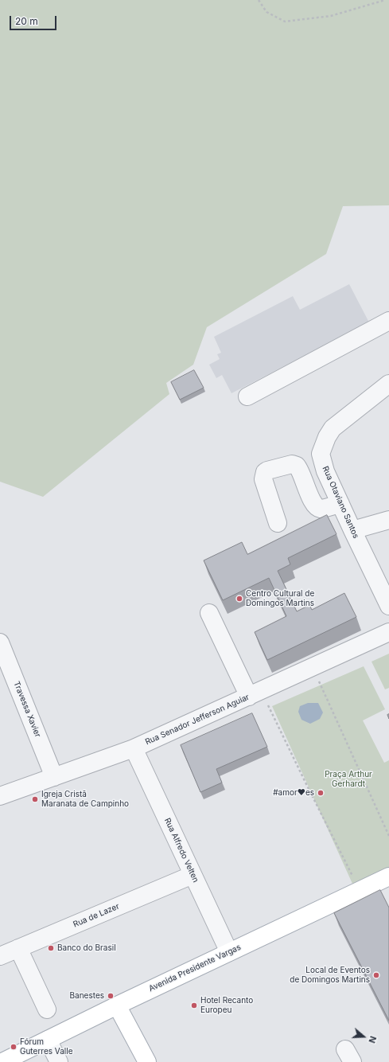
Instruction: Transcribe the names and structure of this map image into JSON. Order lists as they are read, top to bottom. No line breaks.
{"streets":{"main road":["Avenida Presidente Vargas"],"street":["Rua Otaviano Santos","Travessa Xavier","Rua Senador Jefferson Aguiar","Rua Alfredo Velten","Rua de Lazer"]},"crossings":[["Travessa Xavier","Rua Senador Jefferson Aguiar"],["Rua Senador Jefferson Aguiar","Rua Alfredo Velten"],["Rua Alfredo Velten","Rua de Lazer"],["Rua Alfredo Velten","Avenida Presidente Vargas"]],"parks":["Praça Arthur Gerhardt"],"places":["Centro Cultural de Domingos Martins","#amor♥es","Igreja Cristã Maranata de Campinho","Banco do Brasil","Local de Eventos de Domingos Martins","Banestes","Hotel Recanto Europeu","Fórum Guterres Valle"],"scale_bar":"20 m","north":"right"}
